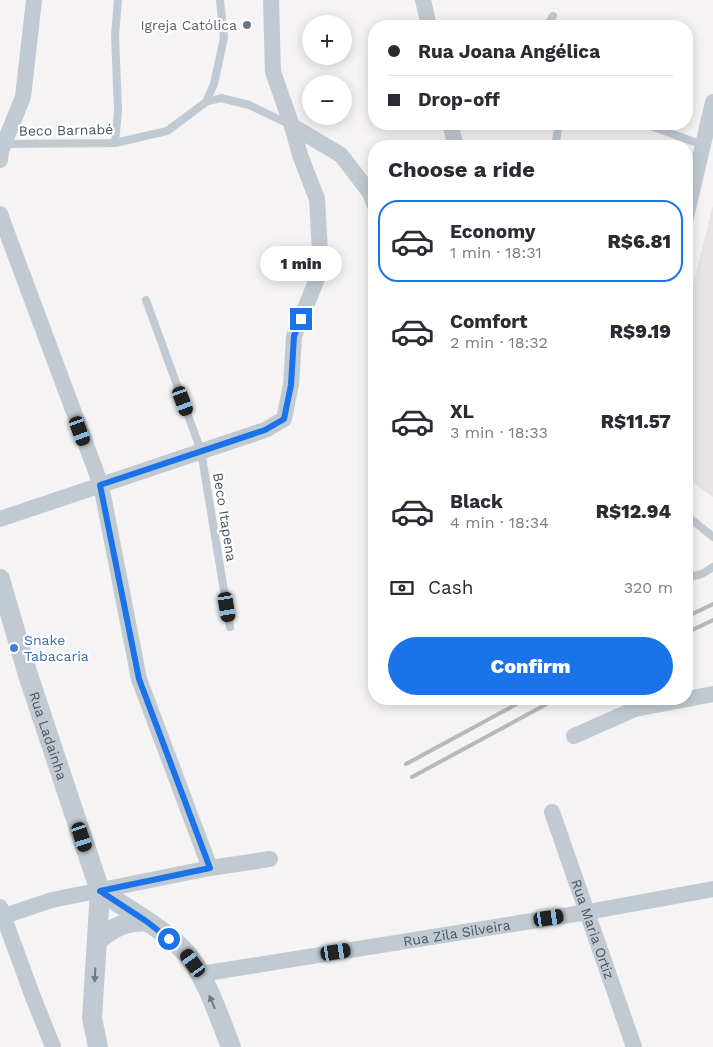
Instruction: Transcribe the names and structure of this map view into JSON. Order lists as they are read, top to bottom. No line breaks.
{"streets":{"street":["Rua Ladainha","Rua Maria Ortiz","Rua Zila Silveira"],"lane":["Beco Barnabé","Beco Itapena"]},"crossings":[["Rua Maria Ortiz","Rua Zila Silveira"]],"places":["Igreja Católica","Snake Tabacaria"],"page":{"map_buttons":["+","−"],"banner":["Rua Joana Angélica","Drop-off"],"heading":"Choose a ride","list":[{"name":"Economy","note":"1 min · 18:31","value":"R$6.81"},{"name":"Comfort","note":"2 min · 18:32","value":"R$9.19"},{"name":"XL","note":"3 min · 18:33","value":"R$11.57"},{"name":"Black","note":"4 min · 18:34","value":"R$12.94"}],"bubble":"1 min","pay":["Cash","320 m"],"buttons":"Confirm"}}
